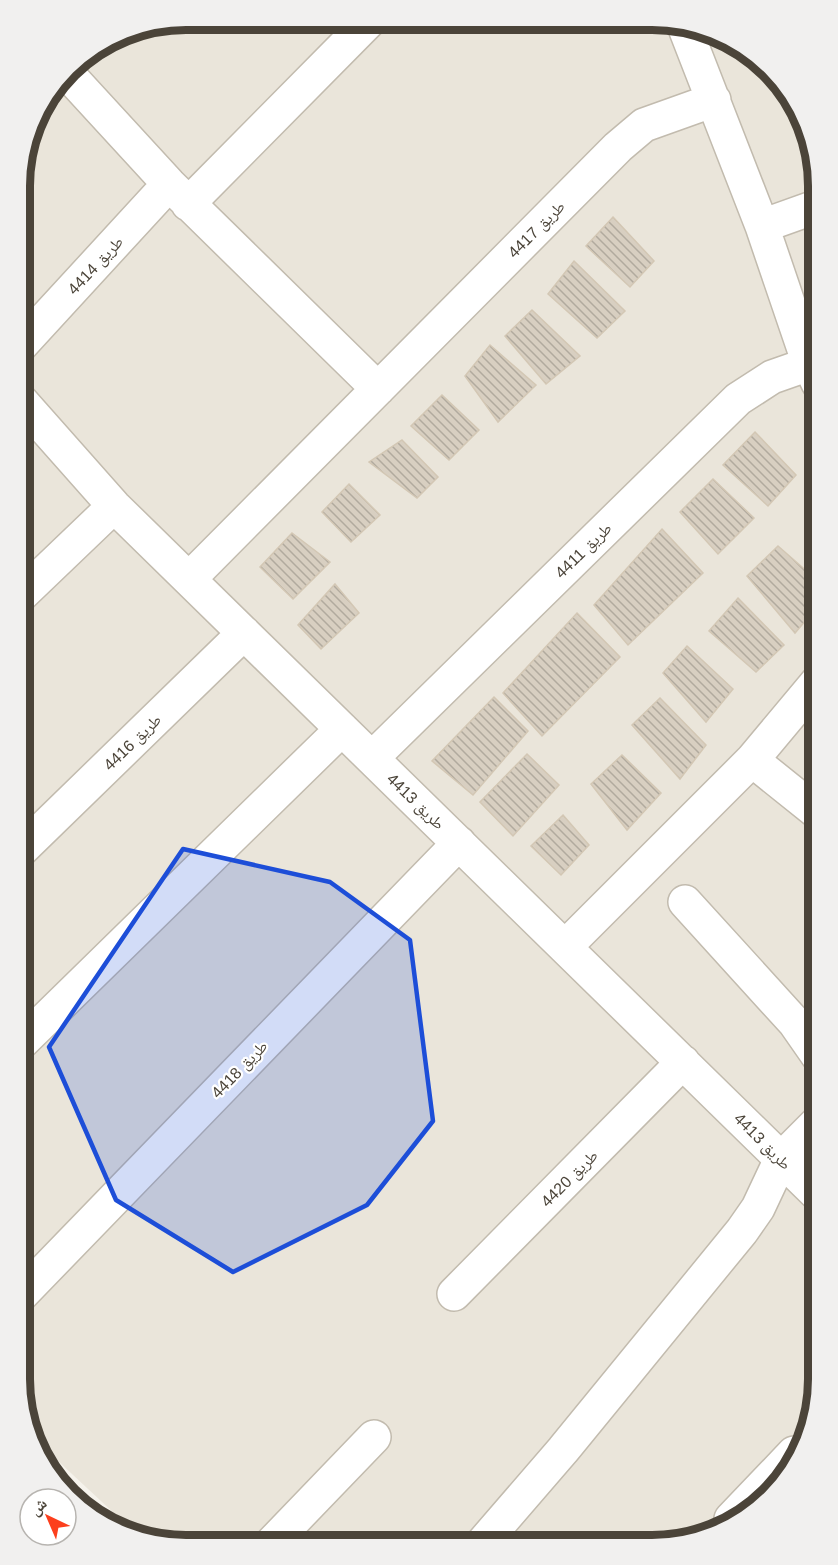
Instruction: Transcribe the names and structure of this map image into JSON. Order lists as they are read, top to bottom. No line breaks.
{"streets":{"street":["طريق 4417","طريق 4414","طريق 4411","طريق 4416","طريق 4413","طريق 4418","طريق 4420"]},"crossings":[["طريق 4417","طريق 4411"],["طريق 4417","طريق 4413"],["طريق 4411","طريق 4413"],["طريق 4416","طريق 4413"],["طريق 4413","طريق 4418"],["طريق 4413","طريق 4420"]],"north":"top left"}
